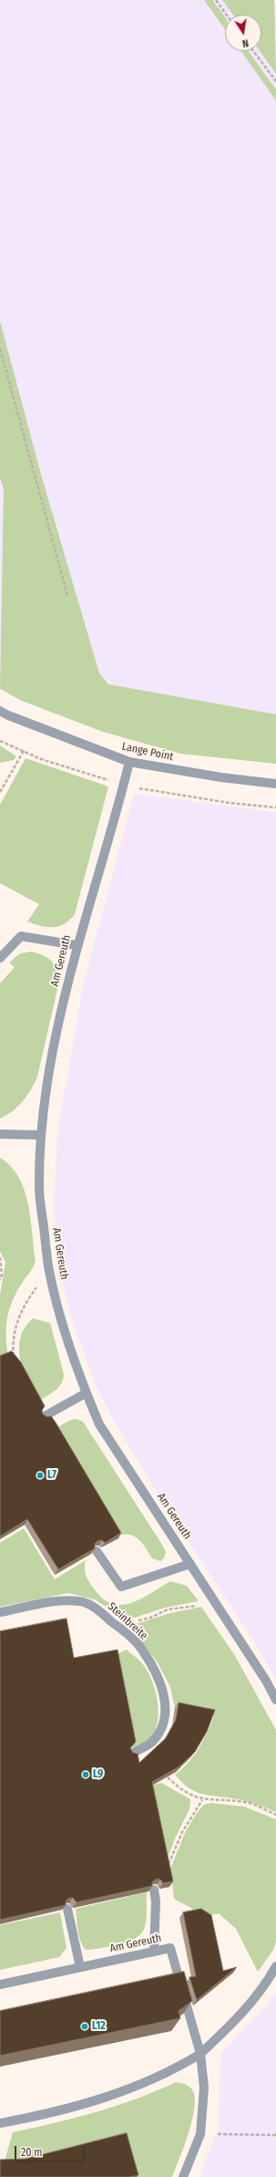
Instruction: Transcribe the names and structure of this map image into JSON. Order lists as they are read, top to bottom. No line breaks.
{"streets":{"street":["Lange Point","Am Gereuth","Steinbreite"]},"crossings":[["Lange Point","Am Gereuth"]],"places":["L7","L9","L12"],"scale_bar":"20 m","north":"bottom"}
